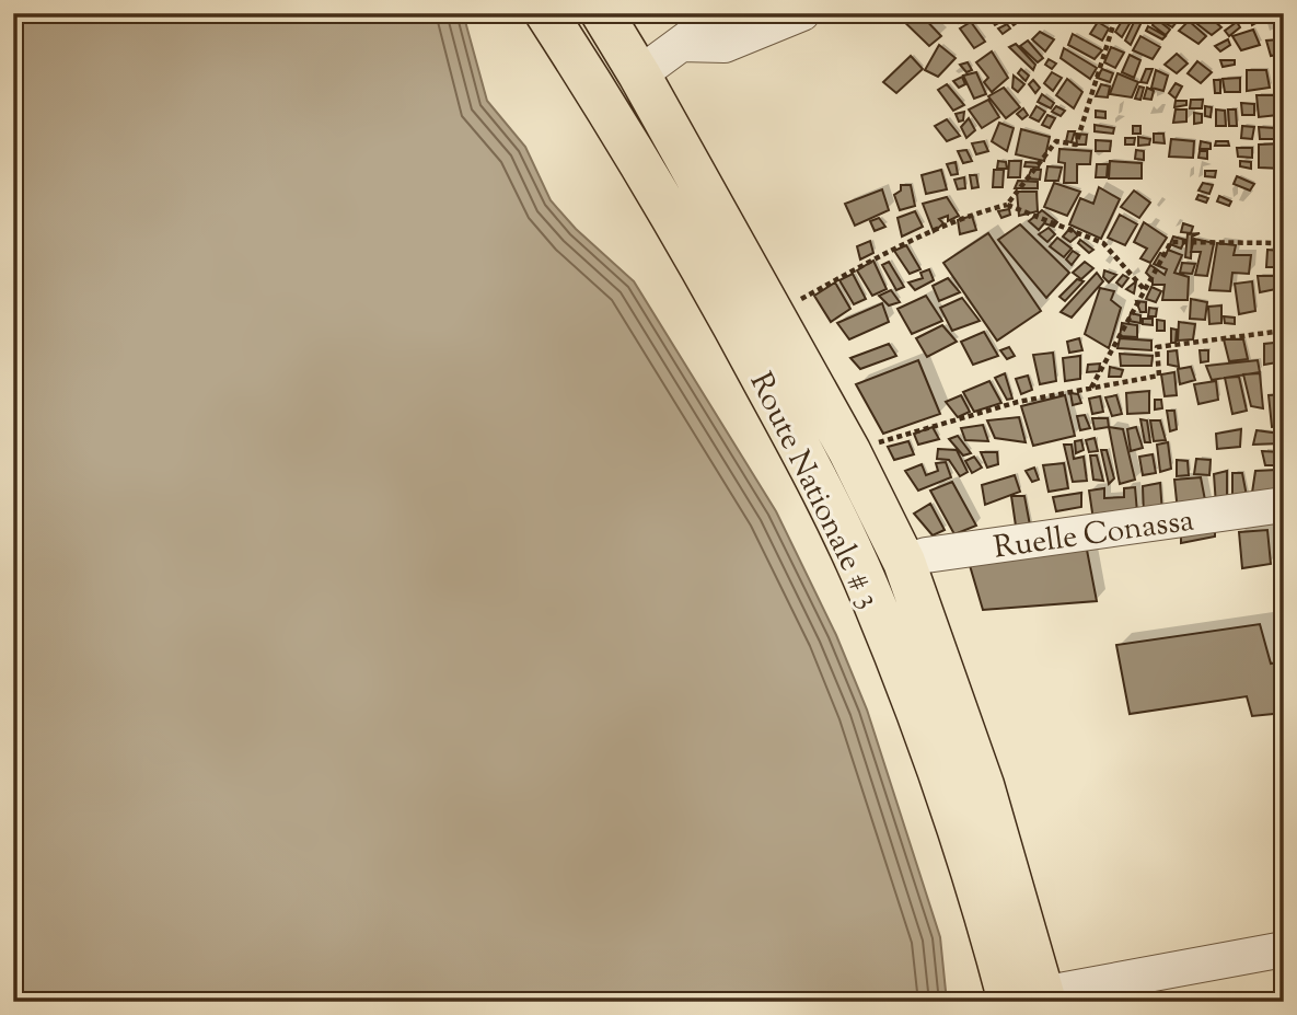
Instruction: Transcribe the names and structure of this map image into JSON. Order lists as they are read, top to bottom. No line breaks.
{"streets":{"main road":["Route Nationale # 3"],"street":["Ruelle Conassa"]},"crossings":[["Route Nationale # 3","Ruelle Conassa"]]}
